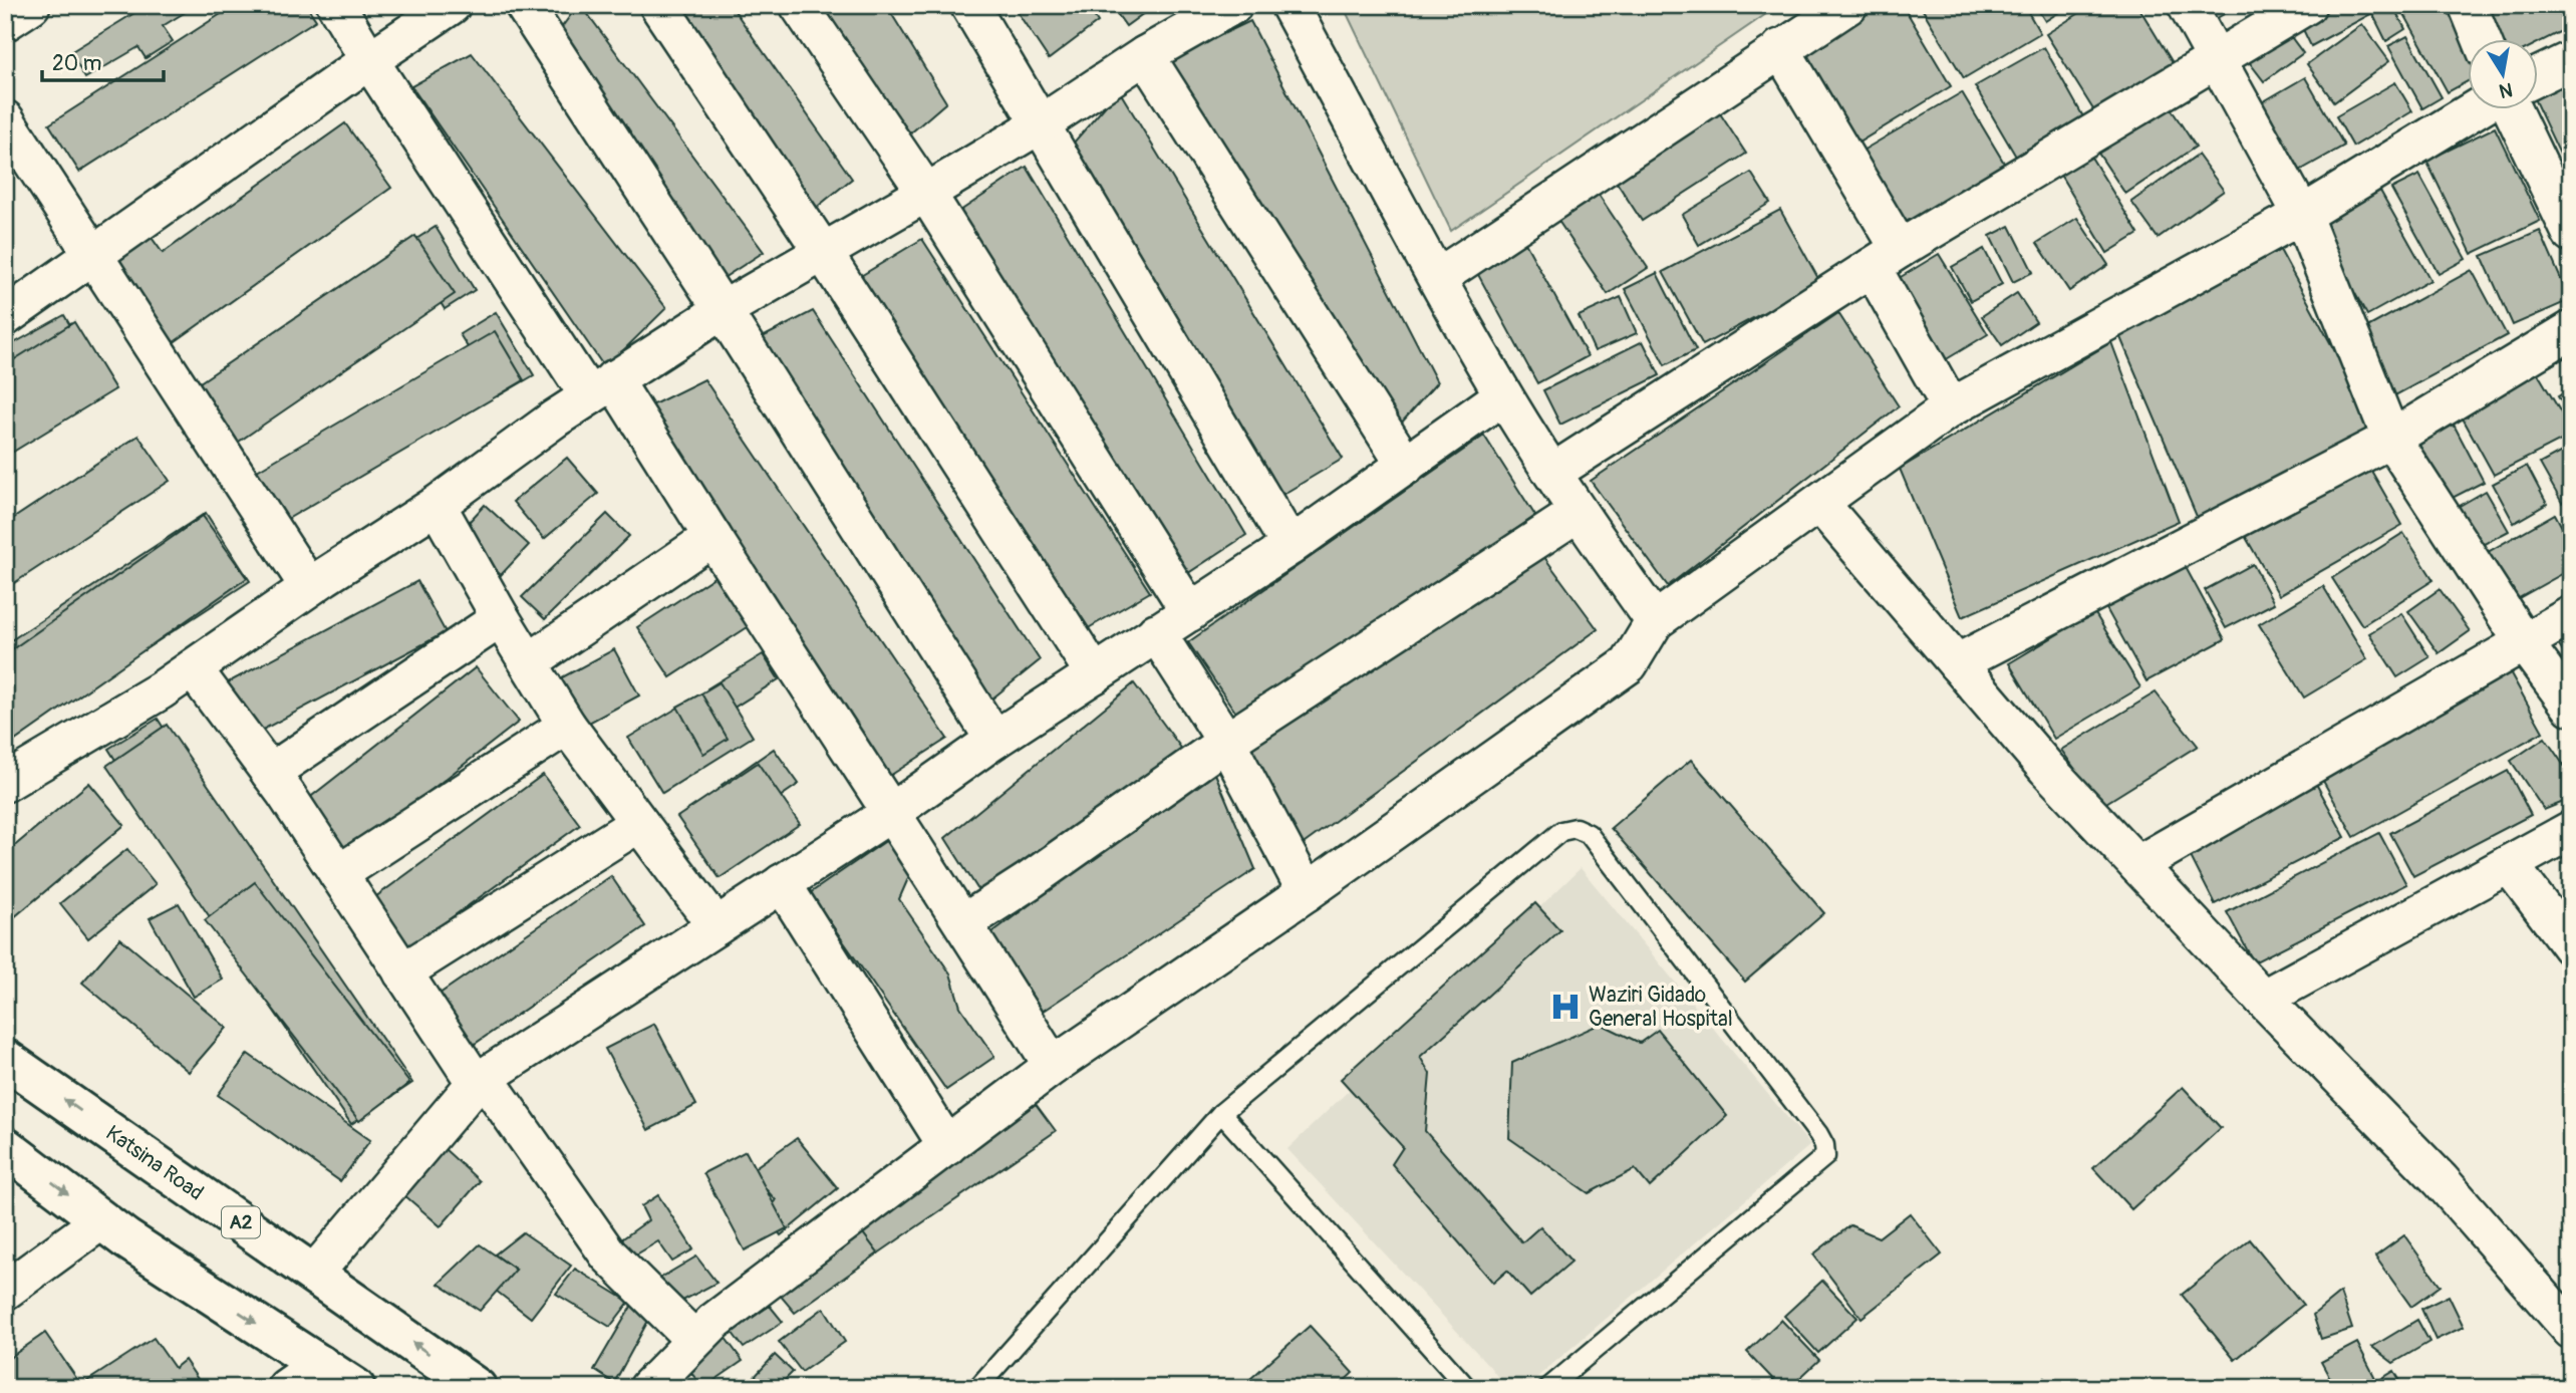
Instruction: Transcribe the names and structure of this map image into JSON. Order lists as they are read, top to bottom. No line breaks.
{"streets":{"highway":["Katsina Road","A2"]},"places":{"hospital":["Waziri Gidado General Hospital"]},"scale_bar":"20 m","north":"bottom"}
